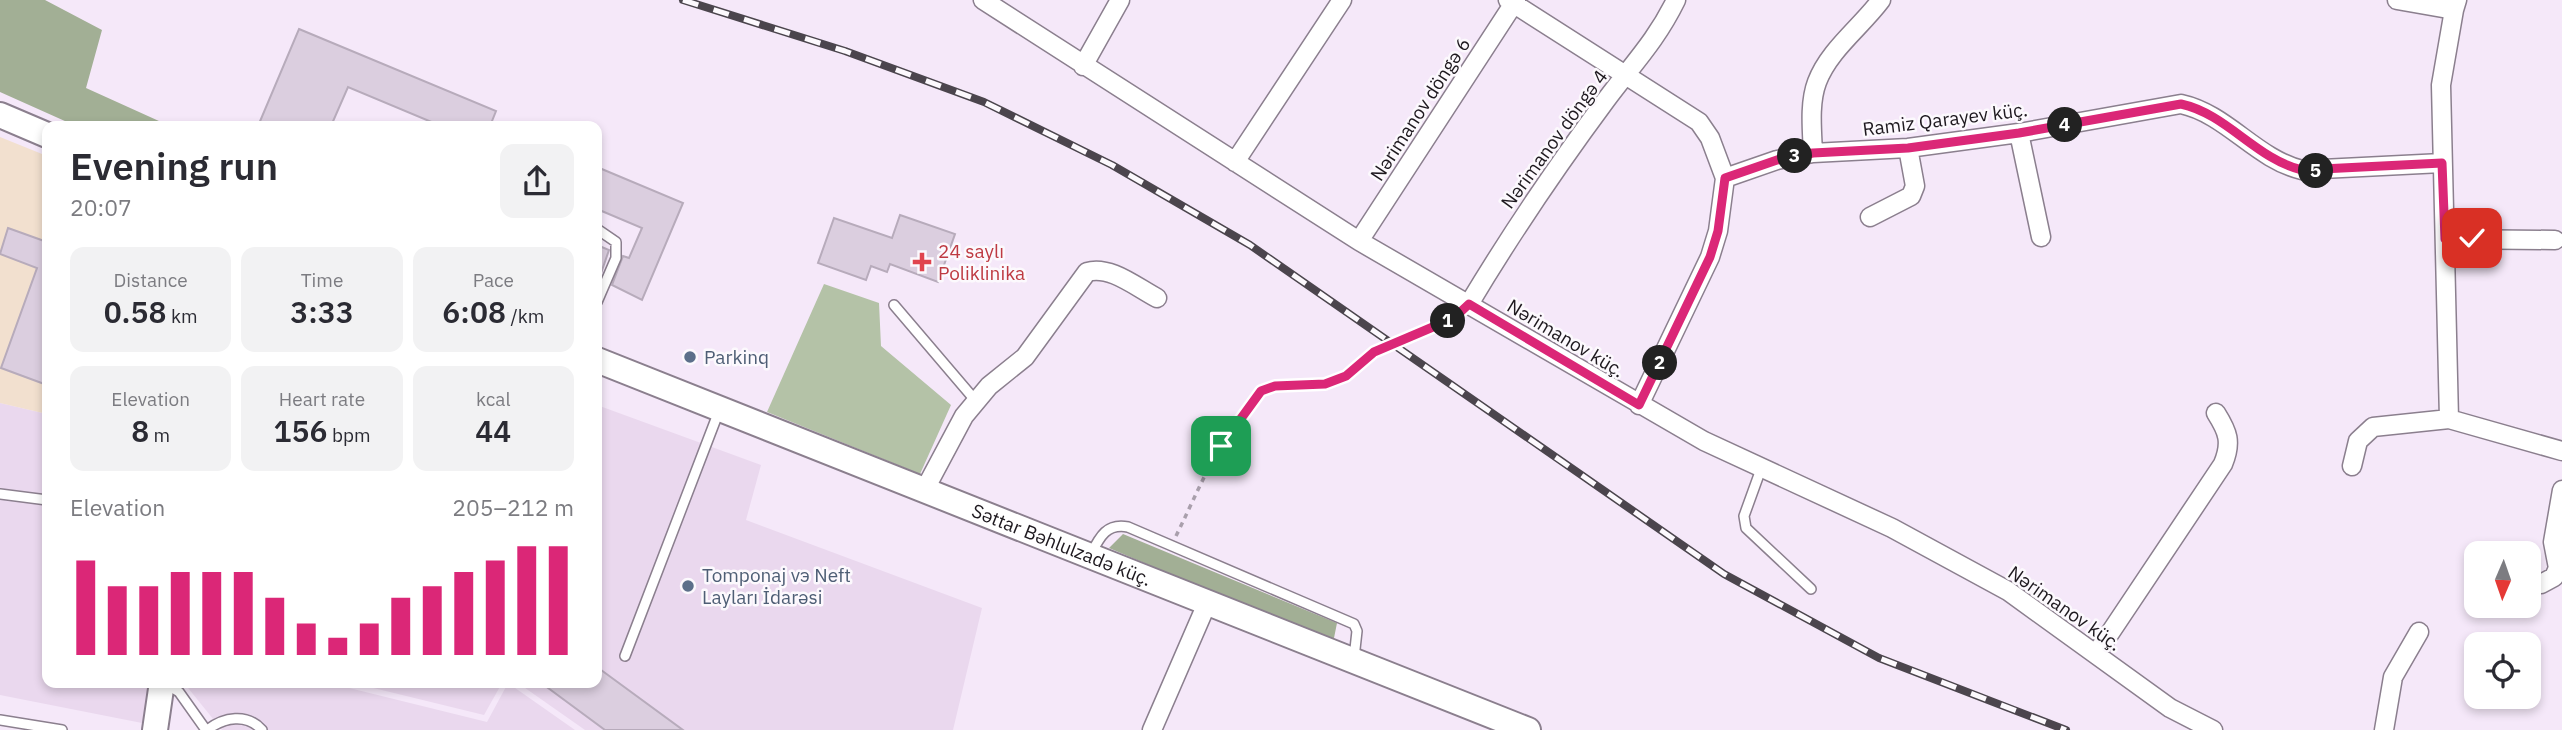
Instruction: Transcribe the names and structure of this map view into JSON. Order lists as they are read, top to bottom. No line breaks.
{"streets":{"main road":["Səttar Bəhlulzadə küç."],"street":["Nərimanov döngə 6","Ramiz Qarayev küç.","Nərimanov döngə 4","Nərimanov küç."]},"crossings":[["Nərimanov döngə 6","Nərimanov küç."],["Nərimanov döngə 4","Nərimanov küç."]],"places":{"health":["24 saylı Poliklinika"],"other":["Parkinq","Tomponaj vэ Neft Layları İdarəsi"]},"north":"bottom","page":{"pins":["4","3","5","1","2"],"heading":["Evening run","20:07"],"stats":[["Distance","0.58 km"],["Time","3:33"],["Pace","6:08 /km"],["Elevation","8 m"],["Heart rate","156 bpm"],["kcal","44"]],"chart":["Elevation","205–212 m"]}}
